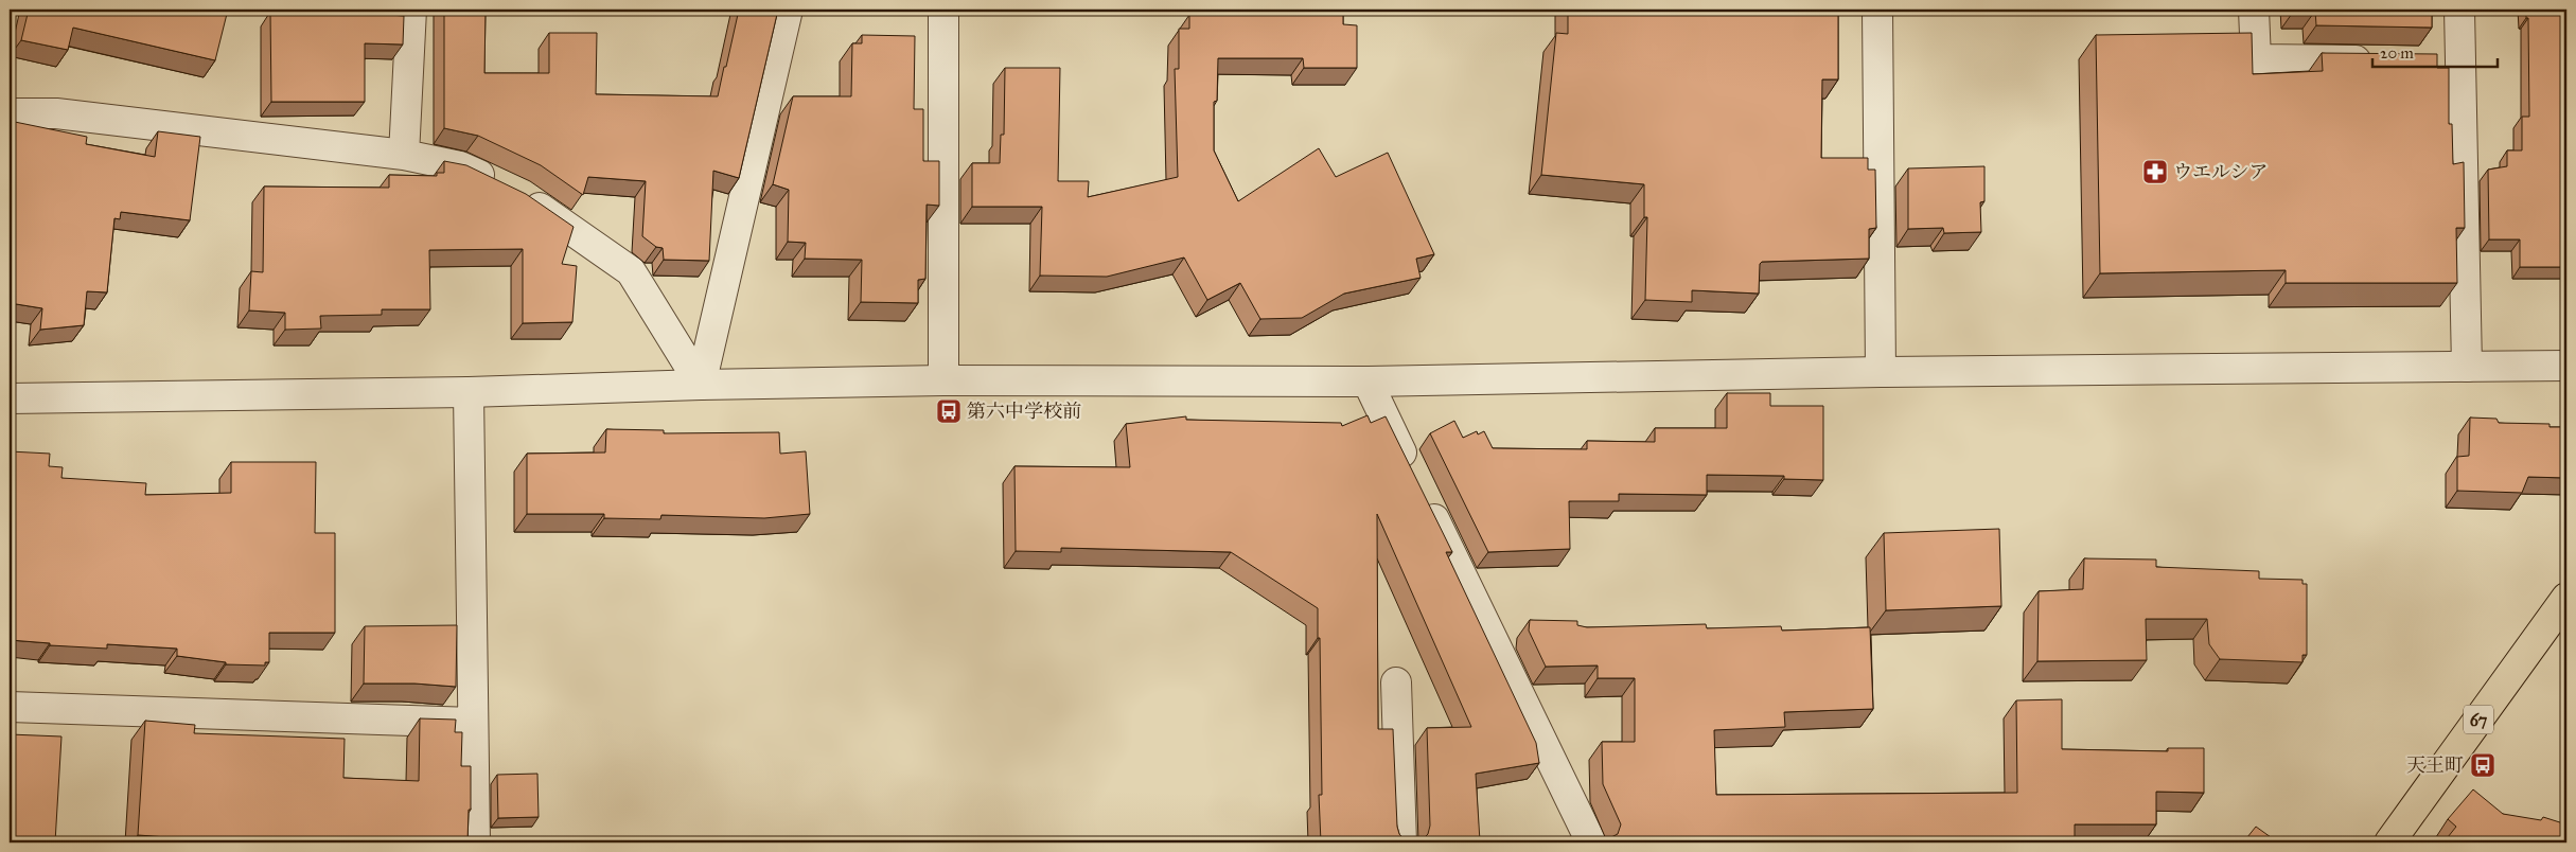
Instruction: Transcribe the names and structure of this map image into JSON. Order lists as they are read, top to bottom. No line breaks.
{"streets":{"main road":["67"]},"places":{"pharmacy":["ウエルシア"],"bus stop":["第六中学校前","天王町"]},"scale_bar":"20 m"}
